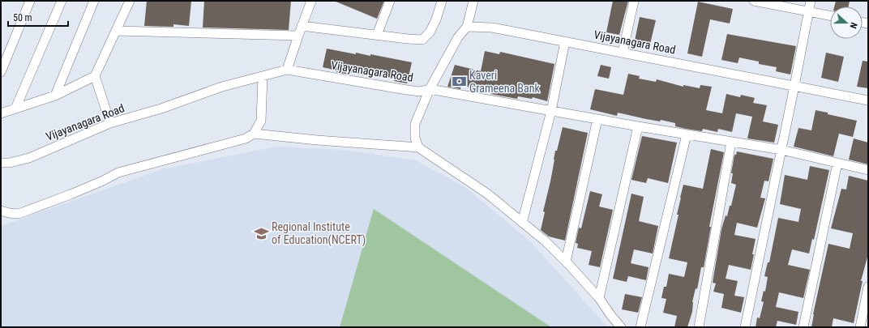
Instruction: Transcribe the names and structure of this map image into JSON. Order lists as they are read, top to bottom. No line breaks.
{"streets":{"street":["Vijayanagara Road"]},"places":{"bank":["Kaveri Grameena Bank"],"school or university":["Regional Institute of Education(NCERT)"]},"scale_bar":"50 m","north":"right"}
